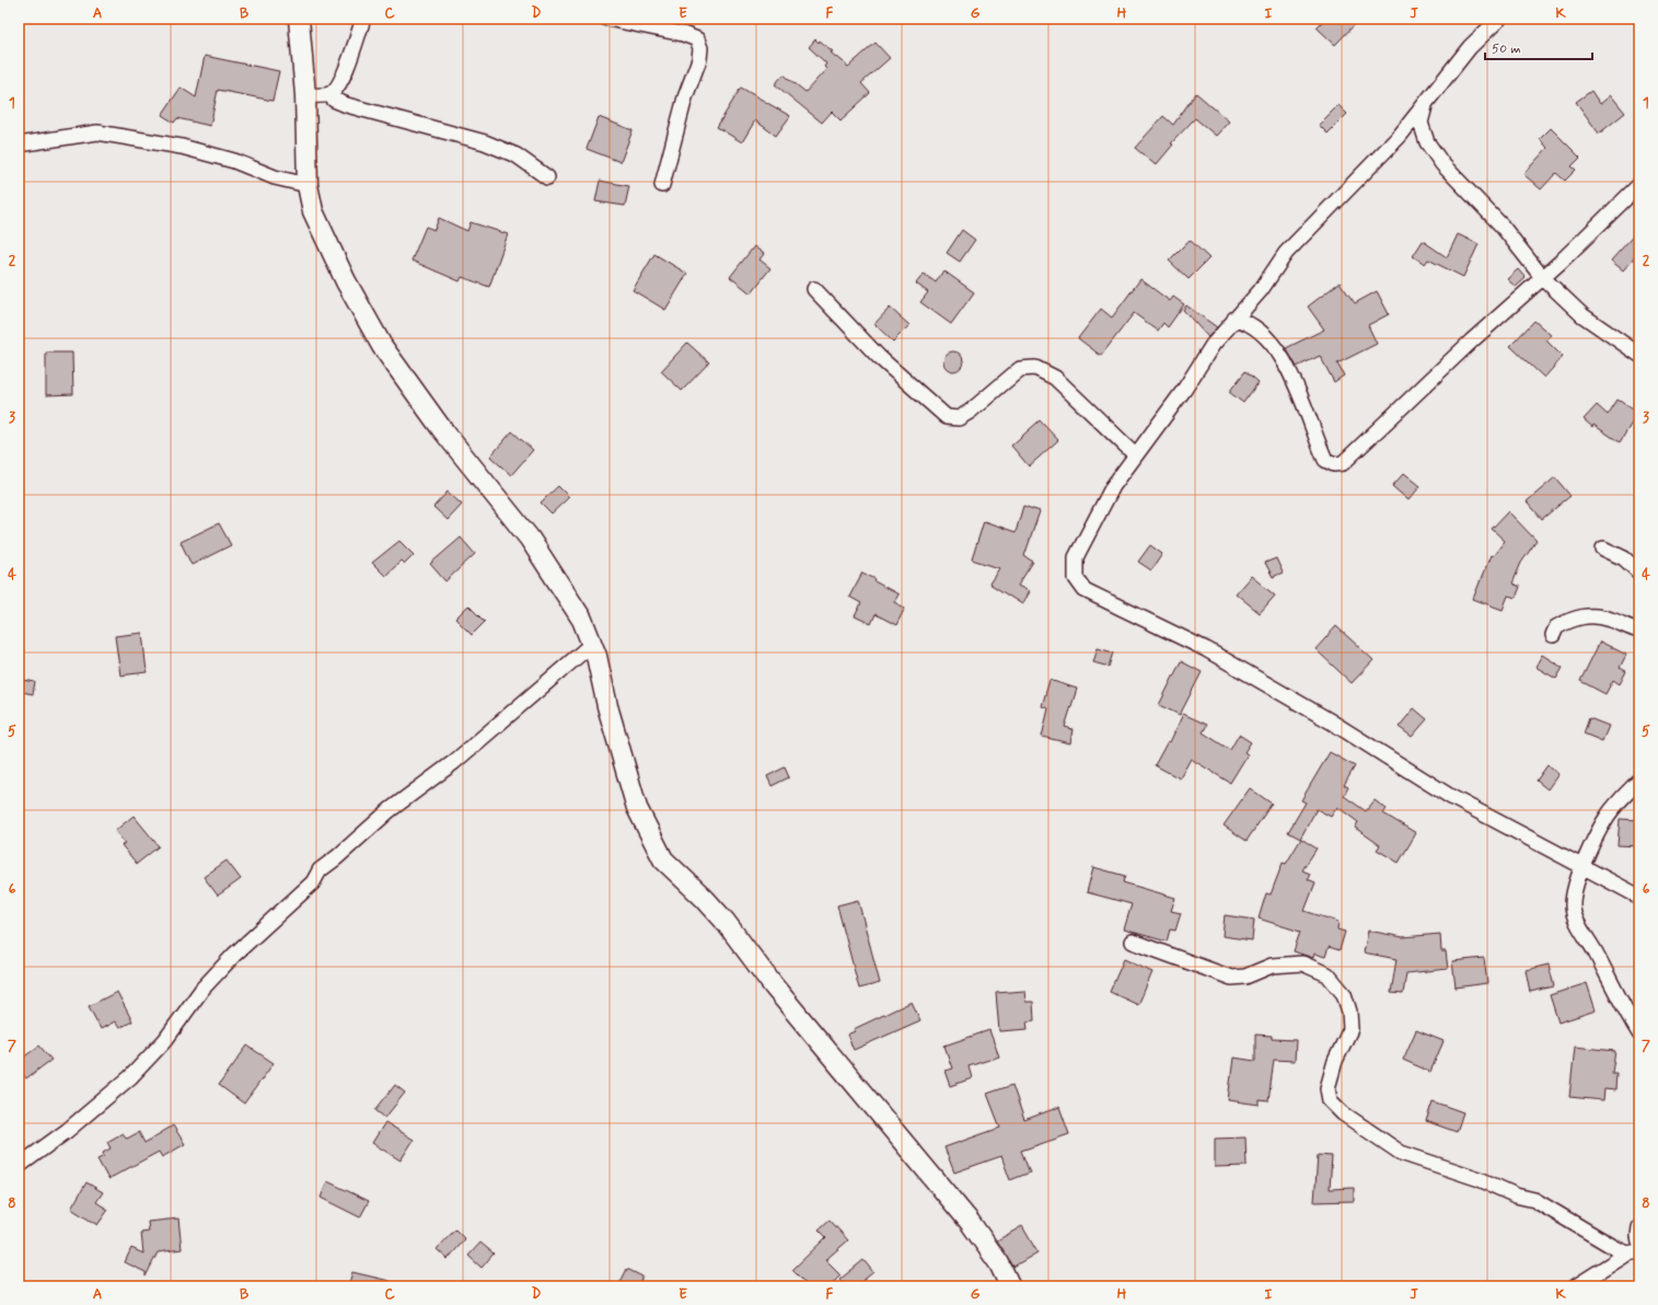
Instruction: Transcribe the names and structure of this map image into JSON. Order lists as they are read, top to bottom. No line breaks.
{"scale_bar":"50 m","grid":{"columns":["A","B","C","D","E","F","G","H","I","J","K"],"rows":["1","2","3","4","5","6","7","8"]}}
